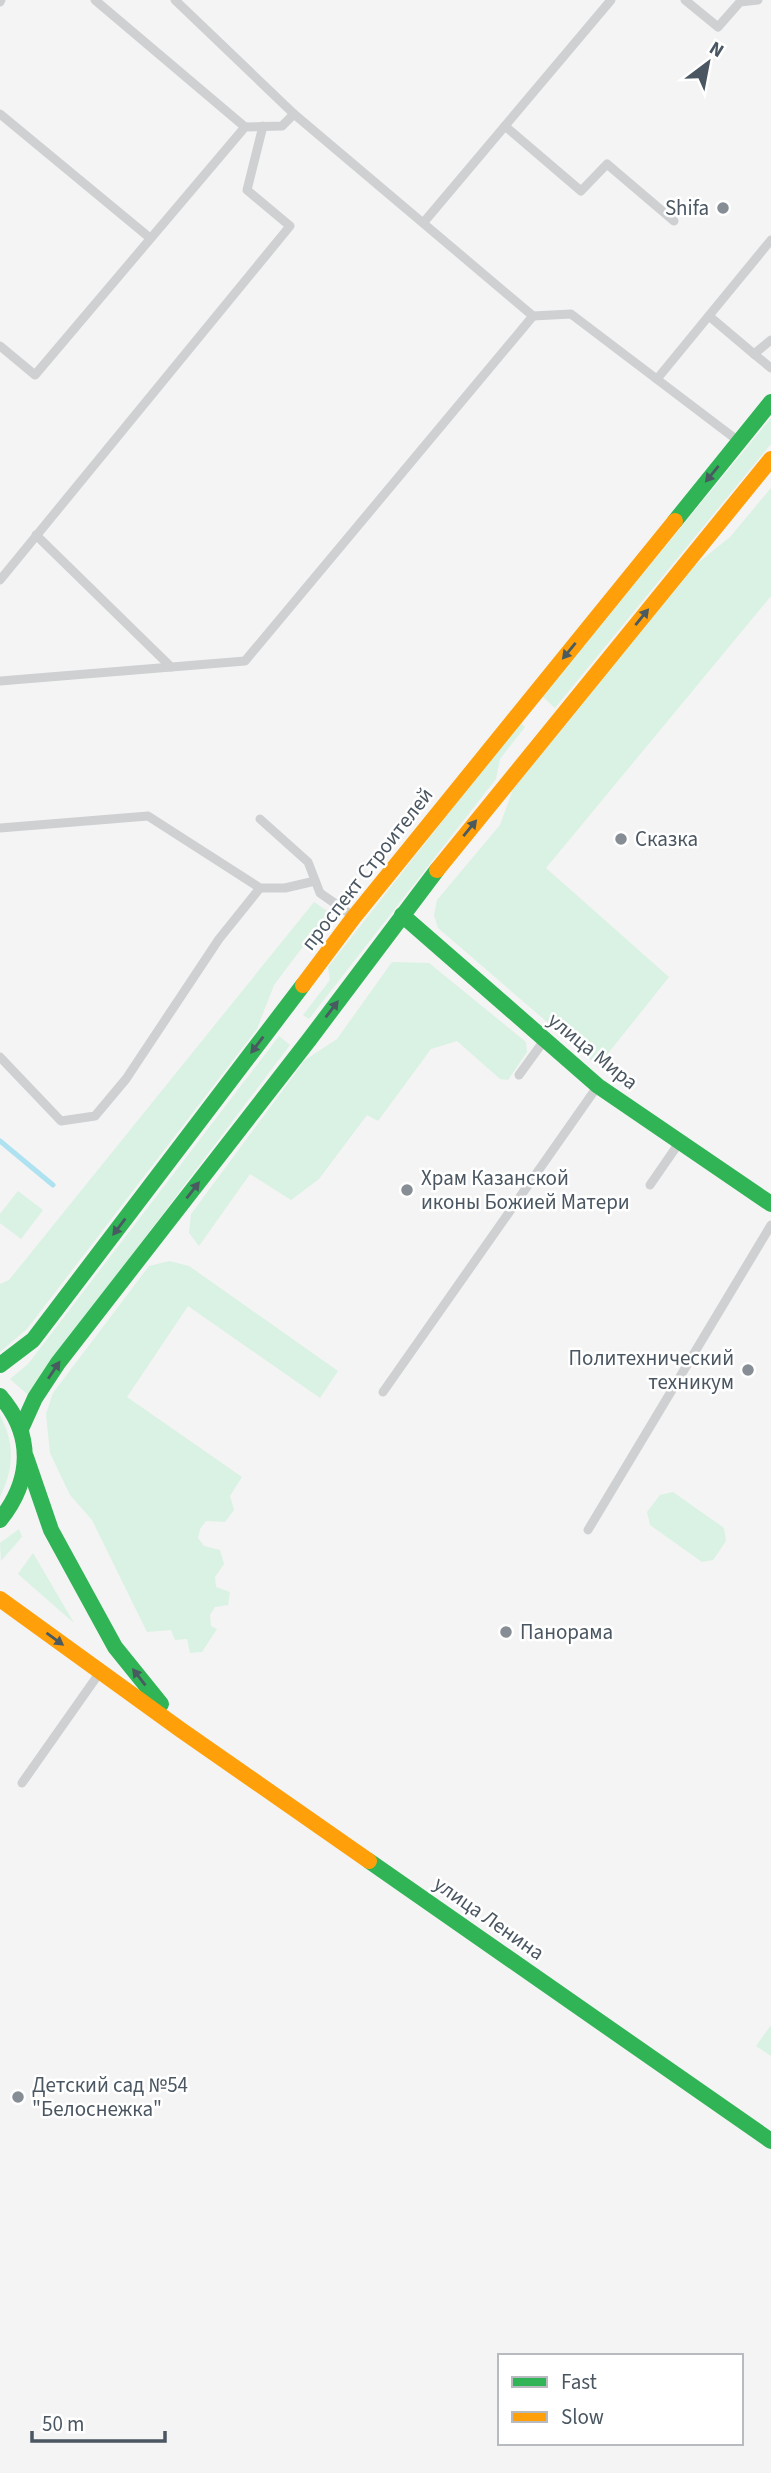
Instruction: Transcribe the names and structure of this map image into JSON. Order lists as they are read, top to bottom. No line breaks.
{"streets":{"street":["проспект Строителей","улица Мира","улица Ленина"]},"crossings":[["проспект Строителей","улица Мира"]],"places":["Shifa","Сказка","Храм Казанской иконы Божией Матери","Политехнический техникум","Панорама","Детский сад №54 \"Белоснежка\""],"legend":["Fast","Slow"],"scale_bar":"50 m","north":"top right"}
